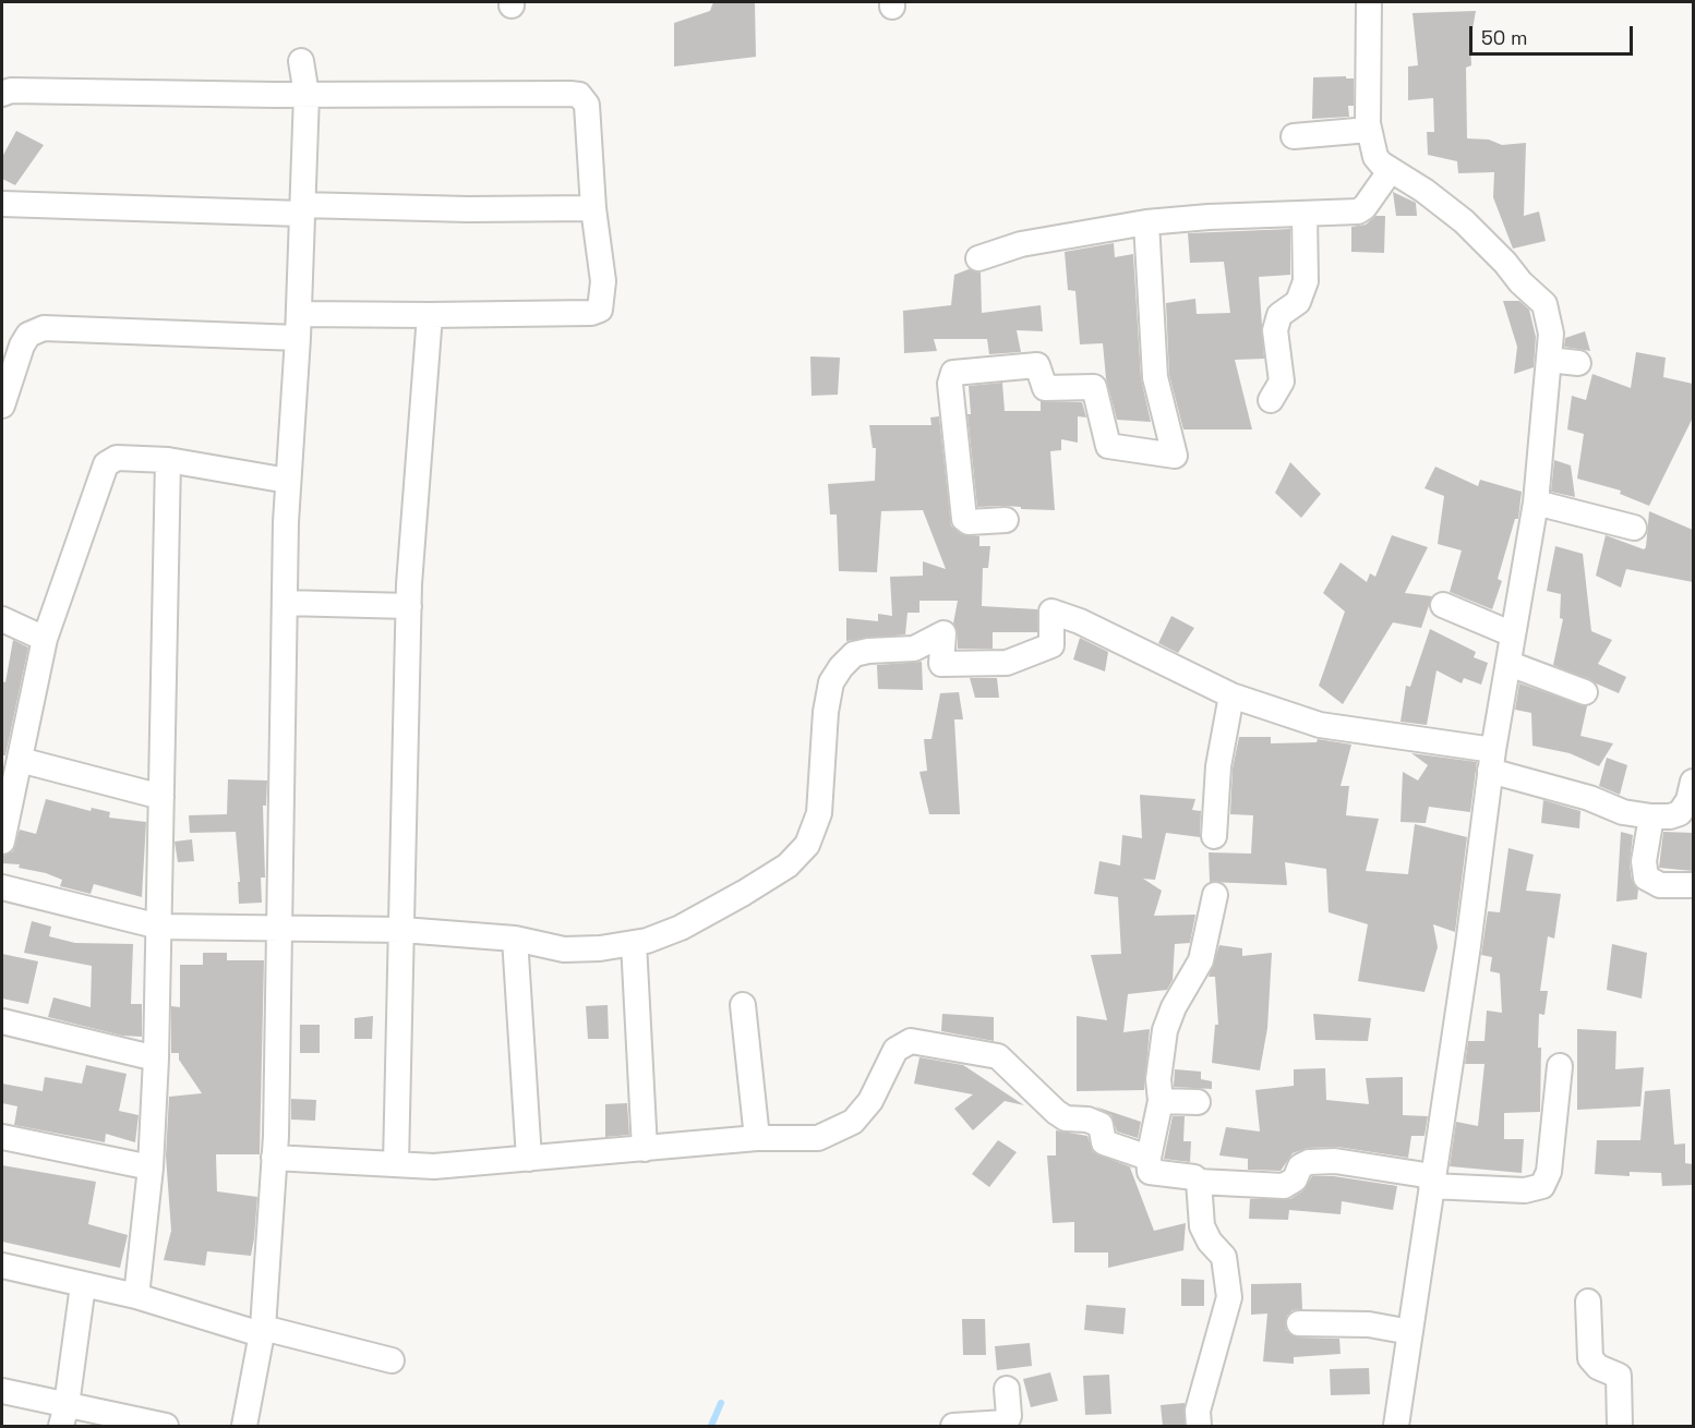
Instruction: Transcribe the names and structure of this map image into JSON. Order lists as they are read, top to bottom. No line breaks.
{"scale_bar":"50 m"}
